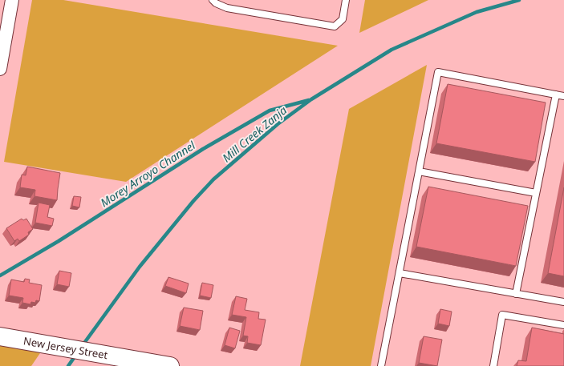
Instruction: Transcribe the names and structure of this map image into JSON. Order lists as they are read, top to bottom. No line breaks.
{"streets":{"street":["New Jersey Street"]},"water":["Mill Creek Zanja","Morey Arroyo Channel"]}
